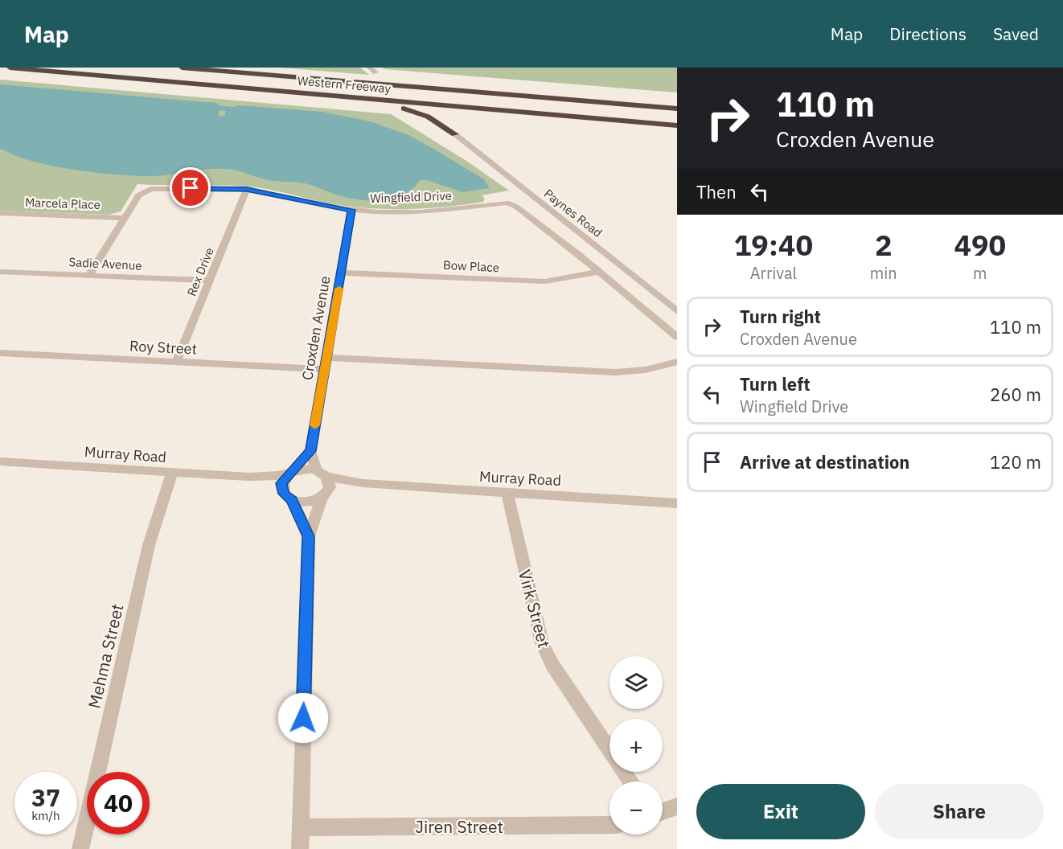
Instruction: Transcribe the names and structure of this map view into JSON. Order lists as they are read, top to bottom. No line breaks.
{"streets":{"highway":["Western Freeway"],"street":["Wingfield Drive","Marcela Place","Paynes Road","Sadie Avenue","Bow Place","Rex Drive","Croxden Avenue","Roy Street","Murray Road","Virk Street","Mehma Street","Jiren Street"]},"crossings":[["Wingfield Drive","Marcela Place"],["Wingfield Drive","Sadie Avenue"],["Wingfield Drive","Bow Place"],["Wingfield Drive","Rex Drive"],["Wingfield Drive","Croxden Avenue"],["Sadie Avenue","Rex Drive"],["Bow Place","Croxden Avenue"],["Rex Drive","Roy Street"],["Croxden Avenue","Roy Street"],["Croxden Avenue","Murray Road"],["Murray Road","Virk Street"],["Murray Road","Mehma Street"]],"page":{"header":"Map","nav":["Map","Directions","Saved"],"turn":["110 m","Croxden Avenue"],"then":"Then","eta":["19:40","Arrival","2","min","490","m"],"list":[{"name":"Turn right","note":"Croxden Avenue","value":"110 m"},{"name":"Turn left","note":"Wingfield Drive","value":"260 m"},{"name":"Arrive at destination","value":"120 m"}],"map_buttons":["+","−"],"speed":"37 km/h","limit":"40","buttons":["Exit","Share"]}}
